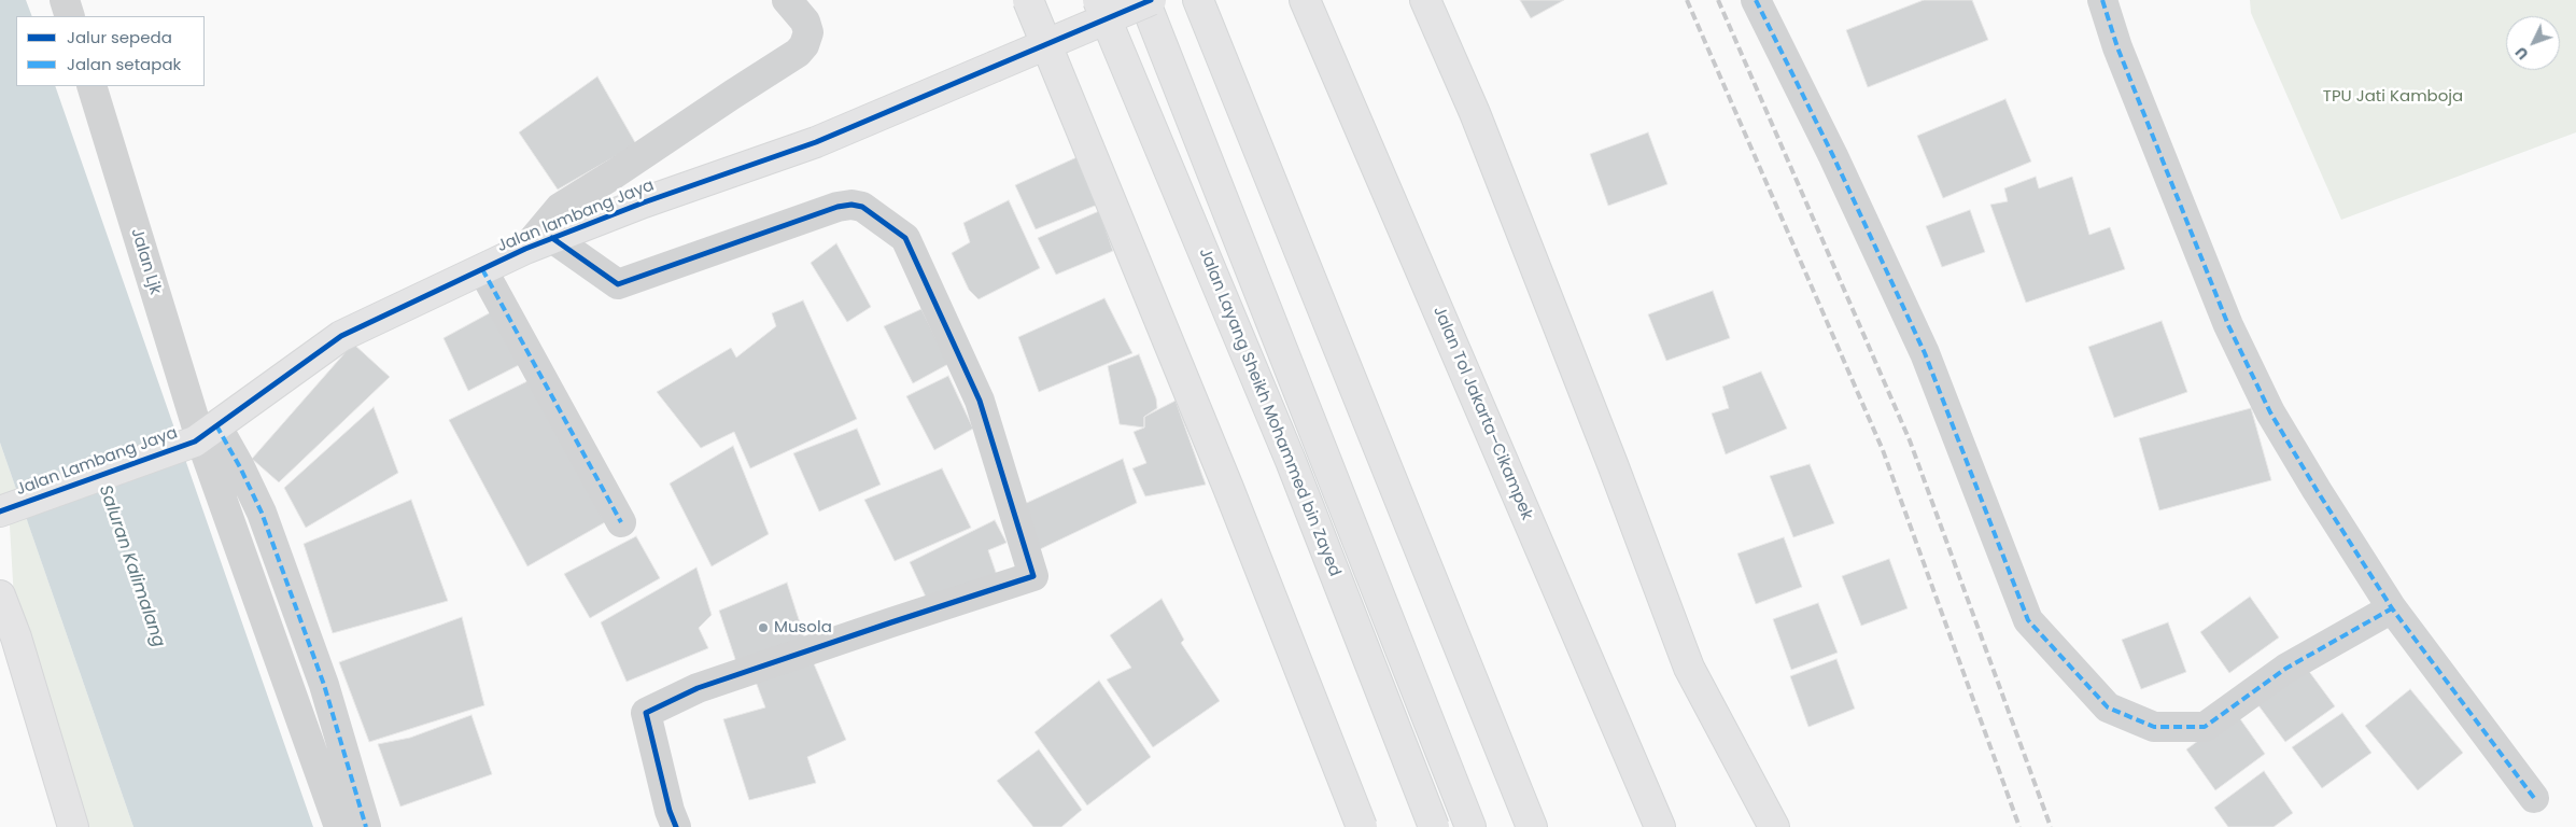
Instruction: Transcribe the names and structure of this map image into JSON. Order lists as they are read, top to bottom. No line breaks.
{"streets":{"main road":["Jalan lambang Jaya","Jalan Layang Sheikh Mohammed bin Zayed","Jalan Tol Jakarta–Cikampek","Jalan Lambang Jaya"],"street":["Jalan Ljk"]},"crossings":[["Jalan lambang Jaya","Jalan Ljk"],["Jalan lambang Jaya","Jalan Lambang Jaya"],["Jalan Ljk","Jalan Lambang Jaya"]],"water":["Saluran Kalimalang"],"parks":["TPU Jati Kamboja"],"places":["Musola"],"legend":["Jalur sepeda","Jalan setapak"],"north":"bottom left"}
